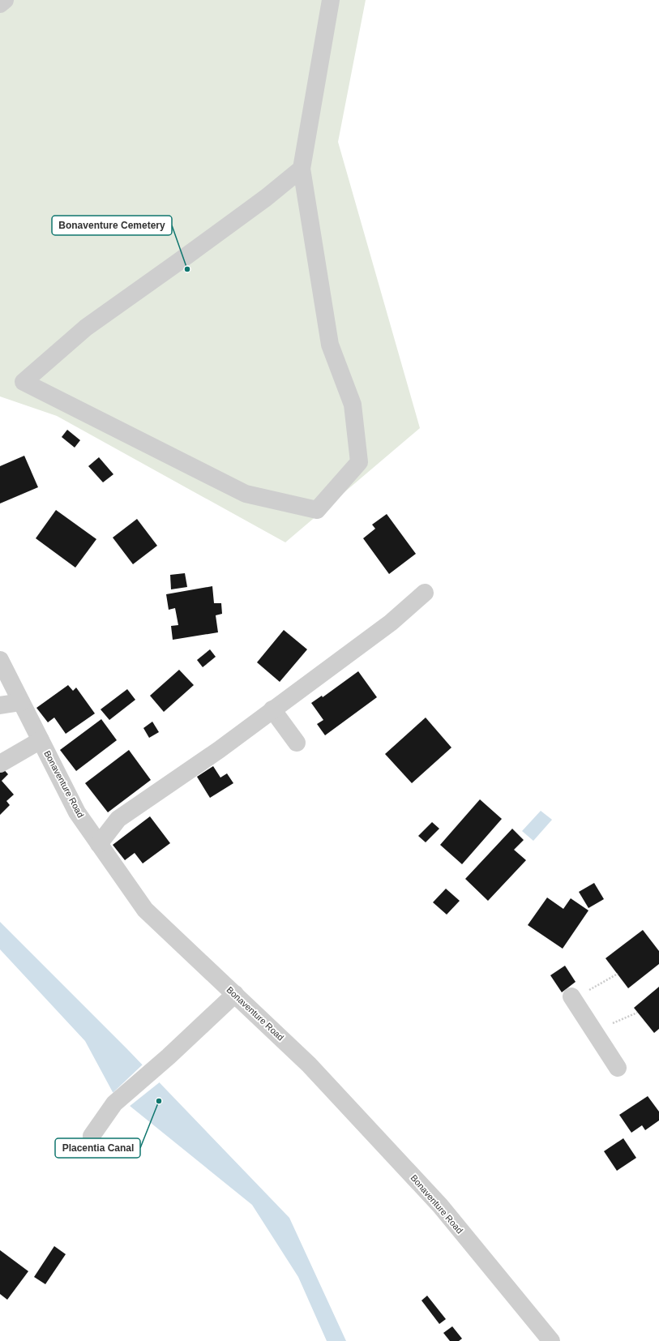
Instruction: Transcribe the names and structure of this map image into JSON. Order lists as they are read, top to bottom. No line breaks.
{"streets":{"street":["Bonaventure Road"]},"places":["Bonaventure Cemetery","Placentia Canal"]}
